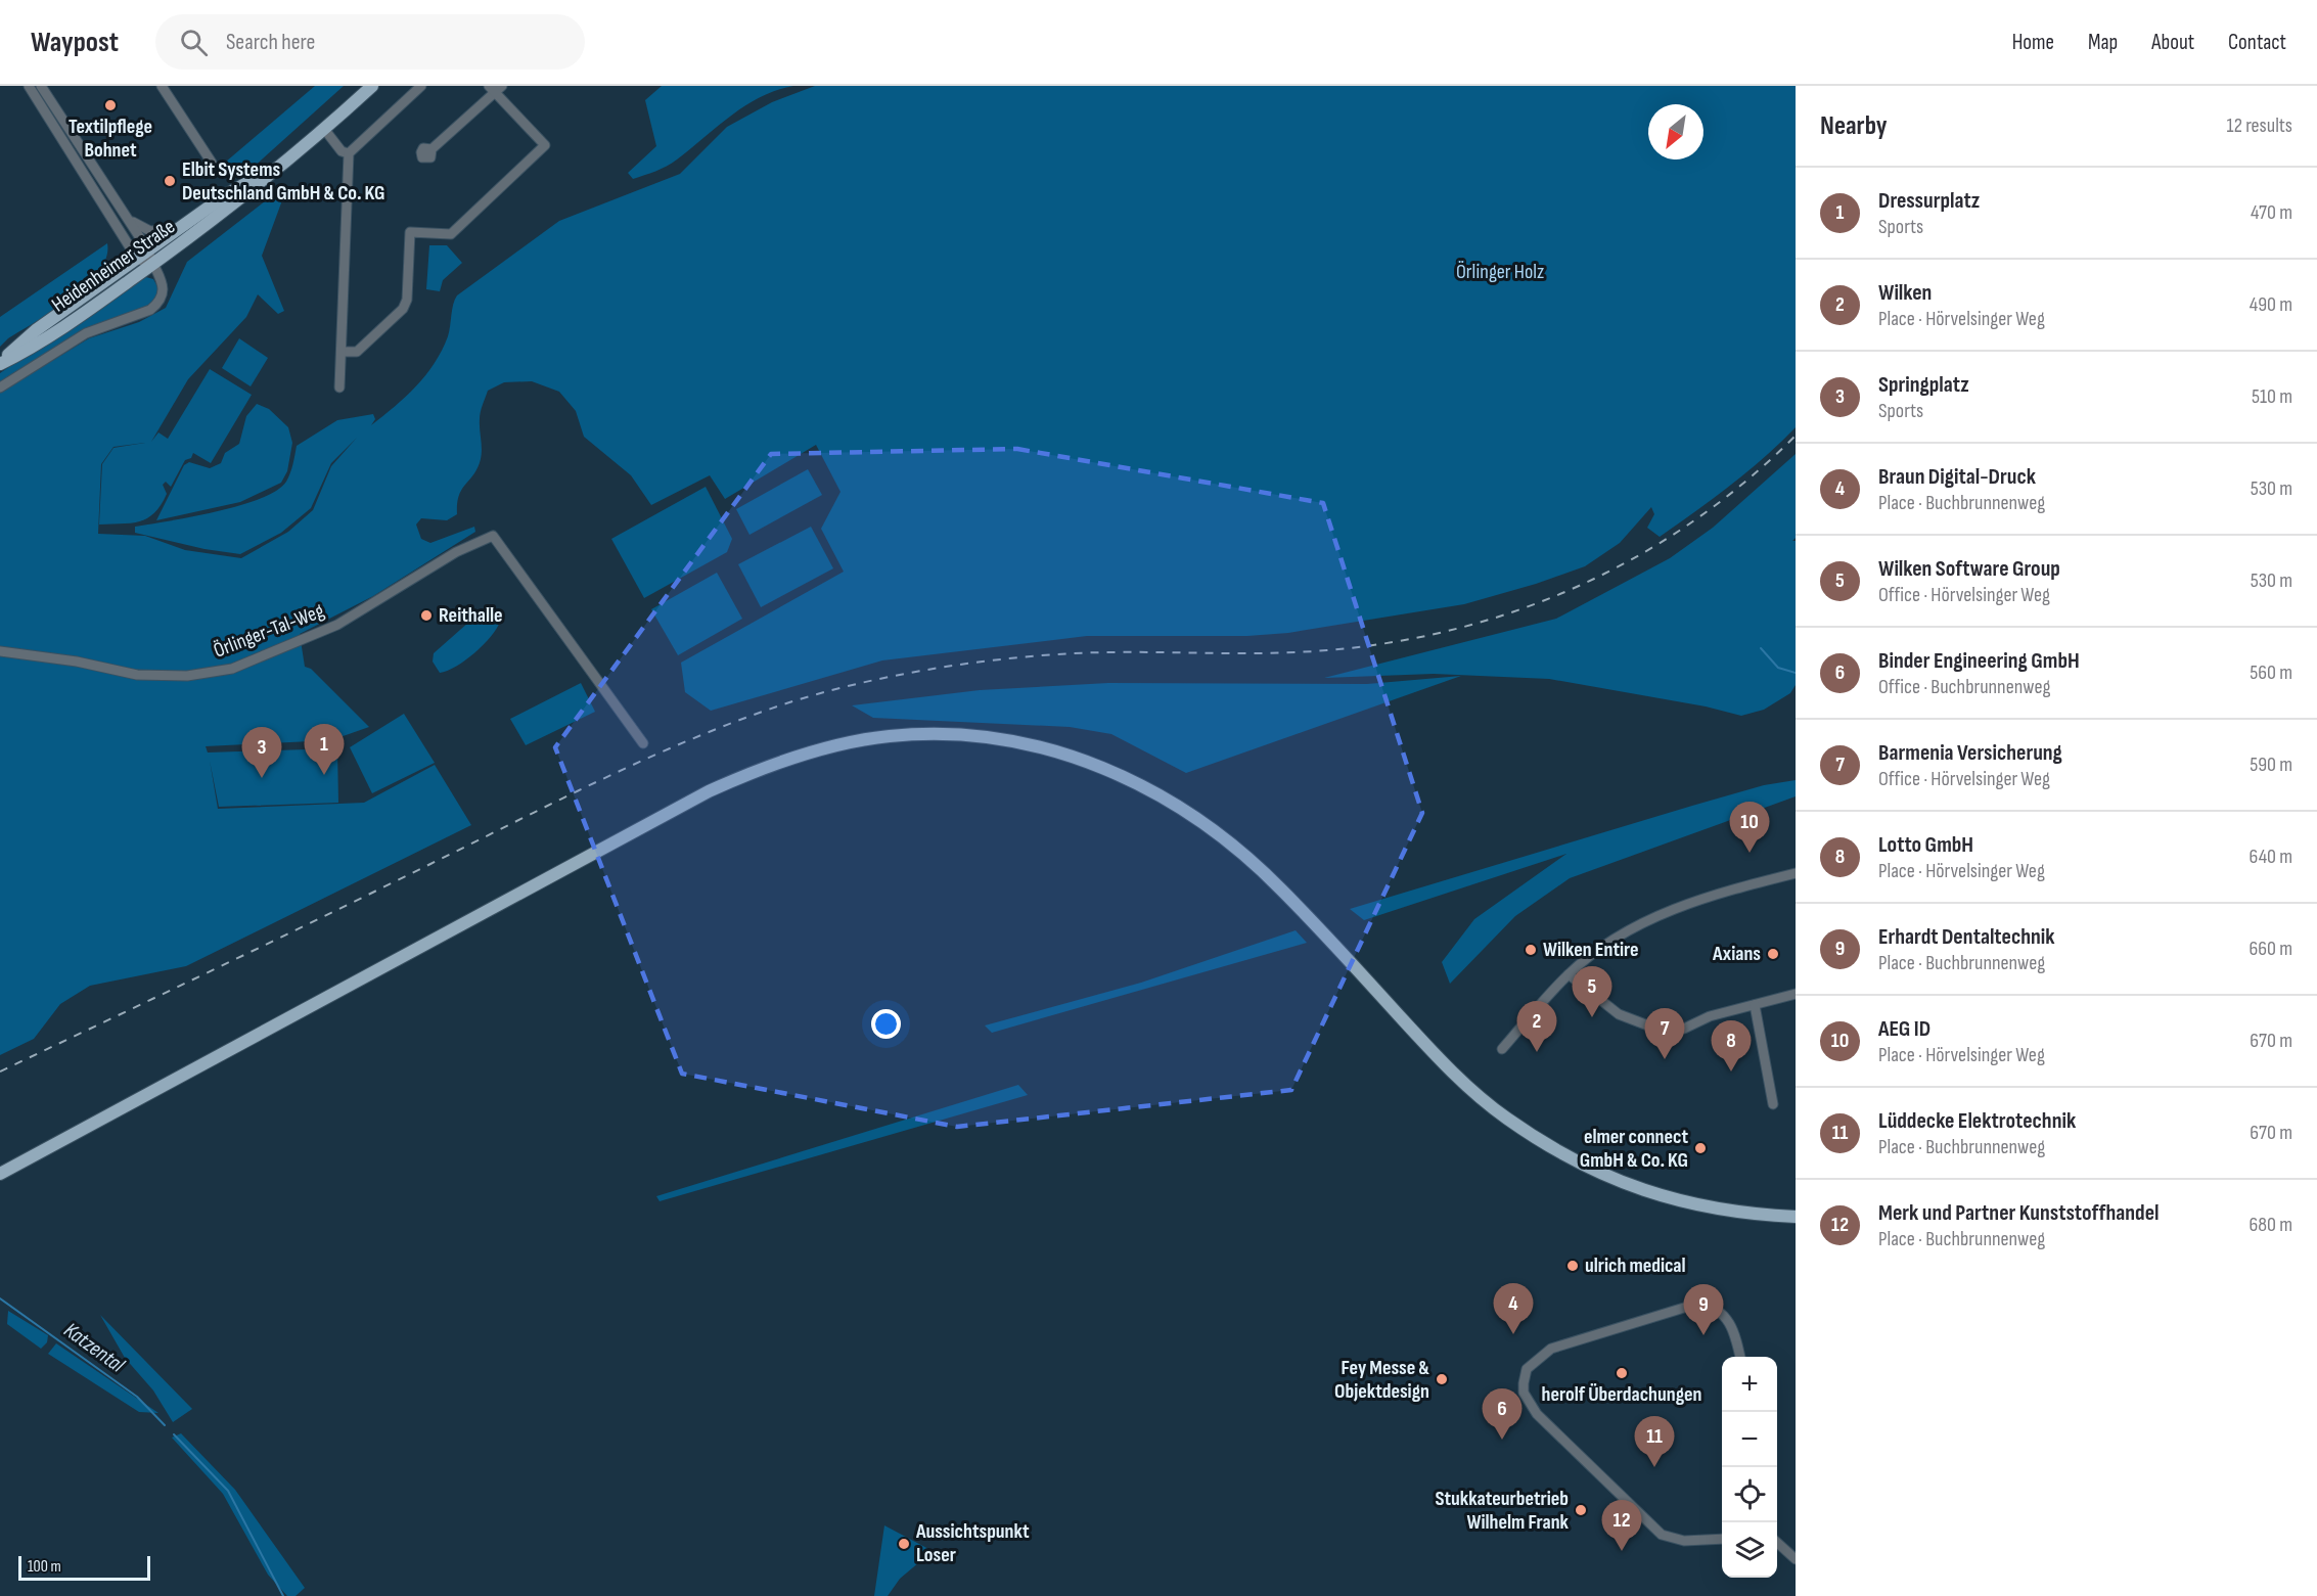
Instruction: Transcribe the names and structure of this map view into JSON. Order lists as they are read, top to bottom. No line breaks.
{"streets":{"main road":["Heidenheimer Straße"],"street":["Örlinger-Tal-Weg"]},"water":["Katzental"],"parks":["Örlinger Holz"],"places":["Textilpflege Bohnet","Elbit Systems Deutschland GmbH & Co. KG","Reithalle","Wilken Entire","Axians","elmer connect GmbH & Co. KG","ulrich medical","herolf Überdachungen","Fey Messe & Objektdesign","Stukkateurbetrieb Wilhelm Frank","Aussichtspunkt Loser"],"scale_bar":"100 m","north":"bottom left","page":{"header":"Waypost","search":"Search here","nav":["Home","Map","About","Contact"],"heading":["Nearby","12 results"],"list":[{"mark":"1","name":"Dressurplatz","note":"Sports","value":"470 m"},{"mark":"2","name":"Wilken","note":"Place · Hörvelsinger Weg","value":"490 m"},{"mark":"3","name":"Springplatz","note":"Sports","value":"510 m"},{"mark":"4","name":"Braun Digital-Druck","note":"Place · Buchbrunnenweg","value":"530 m"},{"mark":"5","name":"Wilken Software Group","note":"Office · Hörvelsinger Weg","value":"530 m"},{"mark":"6","name":"Binder Engineering GmbH","note":"Office · Buchbrunnenweg","value":"560 m"},{"mark":"7","name":"Barmenia Versicherung","note":"Office · Hörvelsinger Weg","value":"590 m"},{"mark":"8","name":"Lotto GmbH","note":"Place · Hörvelsinger Weg","value":"640 m"},{"mark":"9","name":"Erhardt Dentaltechnik","note":"Place · Buchbrunnenweg","value":"660 m"},{"mark":"10","name":"AEG ID","note":"Place · Hörvelsinger Weg","value":"670 m"},{"mark":"11","name":"Lüddecke Elektrotechnik","note":"Place · Buchbrunnenweg","value":"670 m"},{"mark":"12","name":"Merk und Partner Kunststoffhandel","note":"Place · Buchbrunnenweg","value":"680 m"}],"pins":["1","3","10","5","2","7","8","4","9","6","11","12"],"map_buttons":["+","−"],"scale":"100 m"}}
